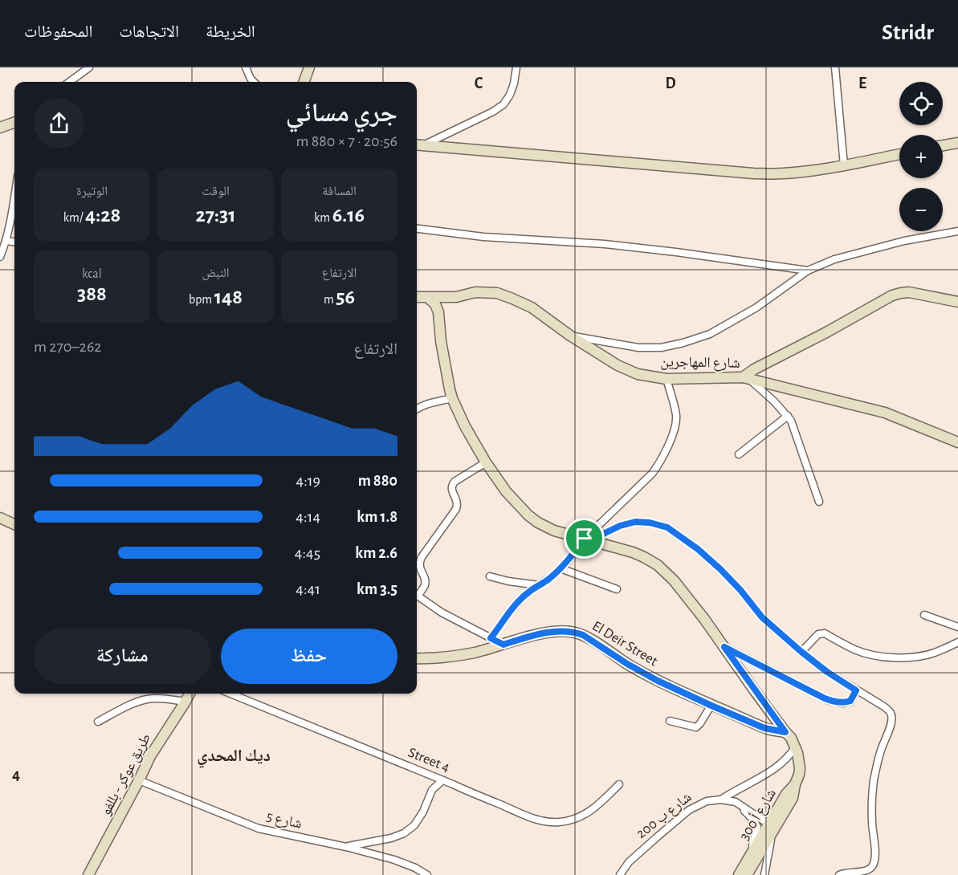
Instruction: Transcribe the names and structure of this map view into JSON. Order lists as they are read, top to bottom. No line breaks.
{"streets":{"street":["شارع المهاجرين","El Deir Street","Street 4","طريق عوكر - بللفو","شارع أ 300","شارع ب 200","شارع 5"]},"crossings":[["طريق عوكر - بللفو","شارع 5"],["شارع أ 300","شارع ب 200"]],"districts":["ديك المحدي"],"page":{"header":"Stridr","nav":["الخريطة","الاتجاهات","المحفوظات"],"map_buttons":["+","−"],"heading":["جري مسائي","20:56 · 7 × 880 m"],"stats":[["المسافة","6.16 km"],["الوقت","27:31"],["الوتيرة","4:28 /km"],["الارتفاع","56 m"],["النبض","148 bpm"],["kcal","388"]],"chart":["الارتفاع","262–270 m"],"list":[{"name":"880 m","note":"4:19"},{"name":"1.8 km","note":"4:14"},{"name":"2.6 km","note":"4:45"},{"name":"3.5 km","note":"4:41"}],"buttons":["حفظ","مشاركة"]},"grid":{"columns":["C","D","E"],"rows":["4"]}}
